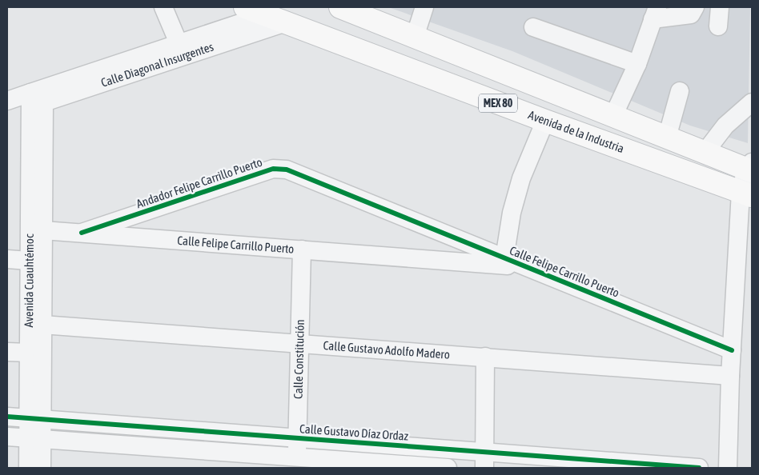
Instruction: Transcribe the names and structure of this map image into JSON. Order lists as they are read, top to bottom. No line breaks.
{"streets":{"main road":["MEX 80","Avenida de la Industria"],"street":["Calle Diagonal Insurgentes","Andador Felipe Carrillo Puerto","Calle Felipe Carrillo Puerto","Avenida Cuauhtémoc","Calle Gustavo Adolfo Madero","Calle Constitución","Calle Gustavo Díaz Ordaz"]},"crossings":[["Calle Diagonal Insurgentes","Avenida de la Industria"],["Calle Diagonal Insurgentes","Avenida Cuauhtémoc"],["Andador Felipe Carrillo Puerto","Calle Felipe Carrillo Puerto"],["Calle Felipe Carrillo Puerto","Avenida Cuauhtémoc"],["Calle Felipe Carrillo Puerto","Calle Constitución"],["Avenida Cuauhtémoc","Calle Gustavo Adolfo Madero"],["Avenida Cuauhtémoc","Calle Gustavo Díaz Ordaz"],["Calle Gustavo Adolfo Madero","Calle Constitución"],["Calle Constitución","Calle Gustavo Díaz Ordaz"]]}
